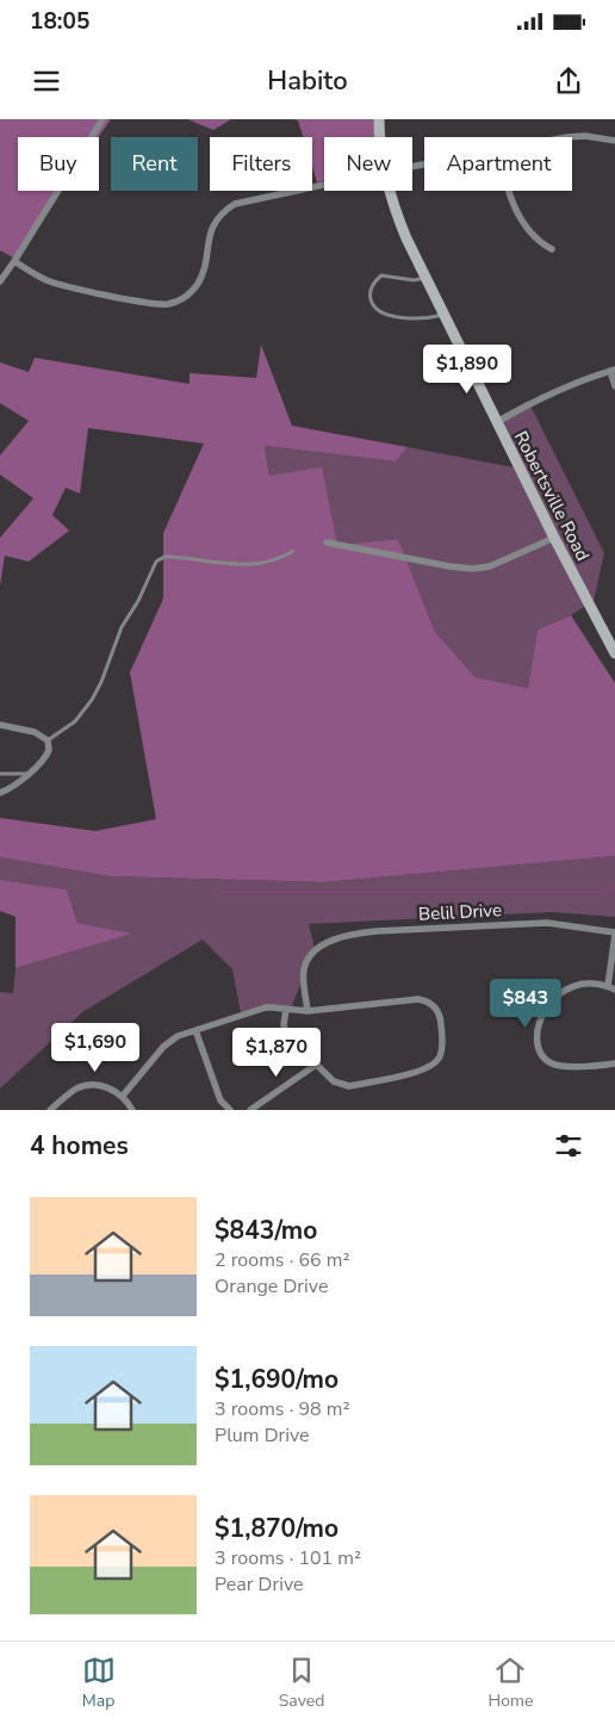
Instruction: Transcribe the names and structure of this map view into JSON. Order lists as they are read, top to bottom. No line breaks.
{"streets":{"street":["Robertsville Road","Belil Drive"]},"page":{"status":"18:05","header":"Habito","chip":["Buy","Rent","Filters","New","Apartment"],"price":["$1,890","$843","$1,690","$1,870"],"heading":"4 homes","list":[{"name":"$843/mo","note":"2 rooms · 66 m² · Orange Drive"},{"name":"$1,690/mo","note":"3 rooms · 98 m² · Plum Drive"},{"name":"$1,870/mo","note":"3 rooms · 101 m² · Pear Drive"}],"tabs":["Map","Saved","Home"]}}
